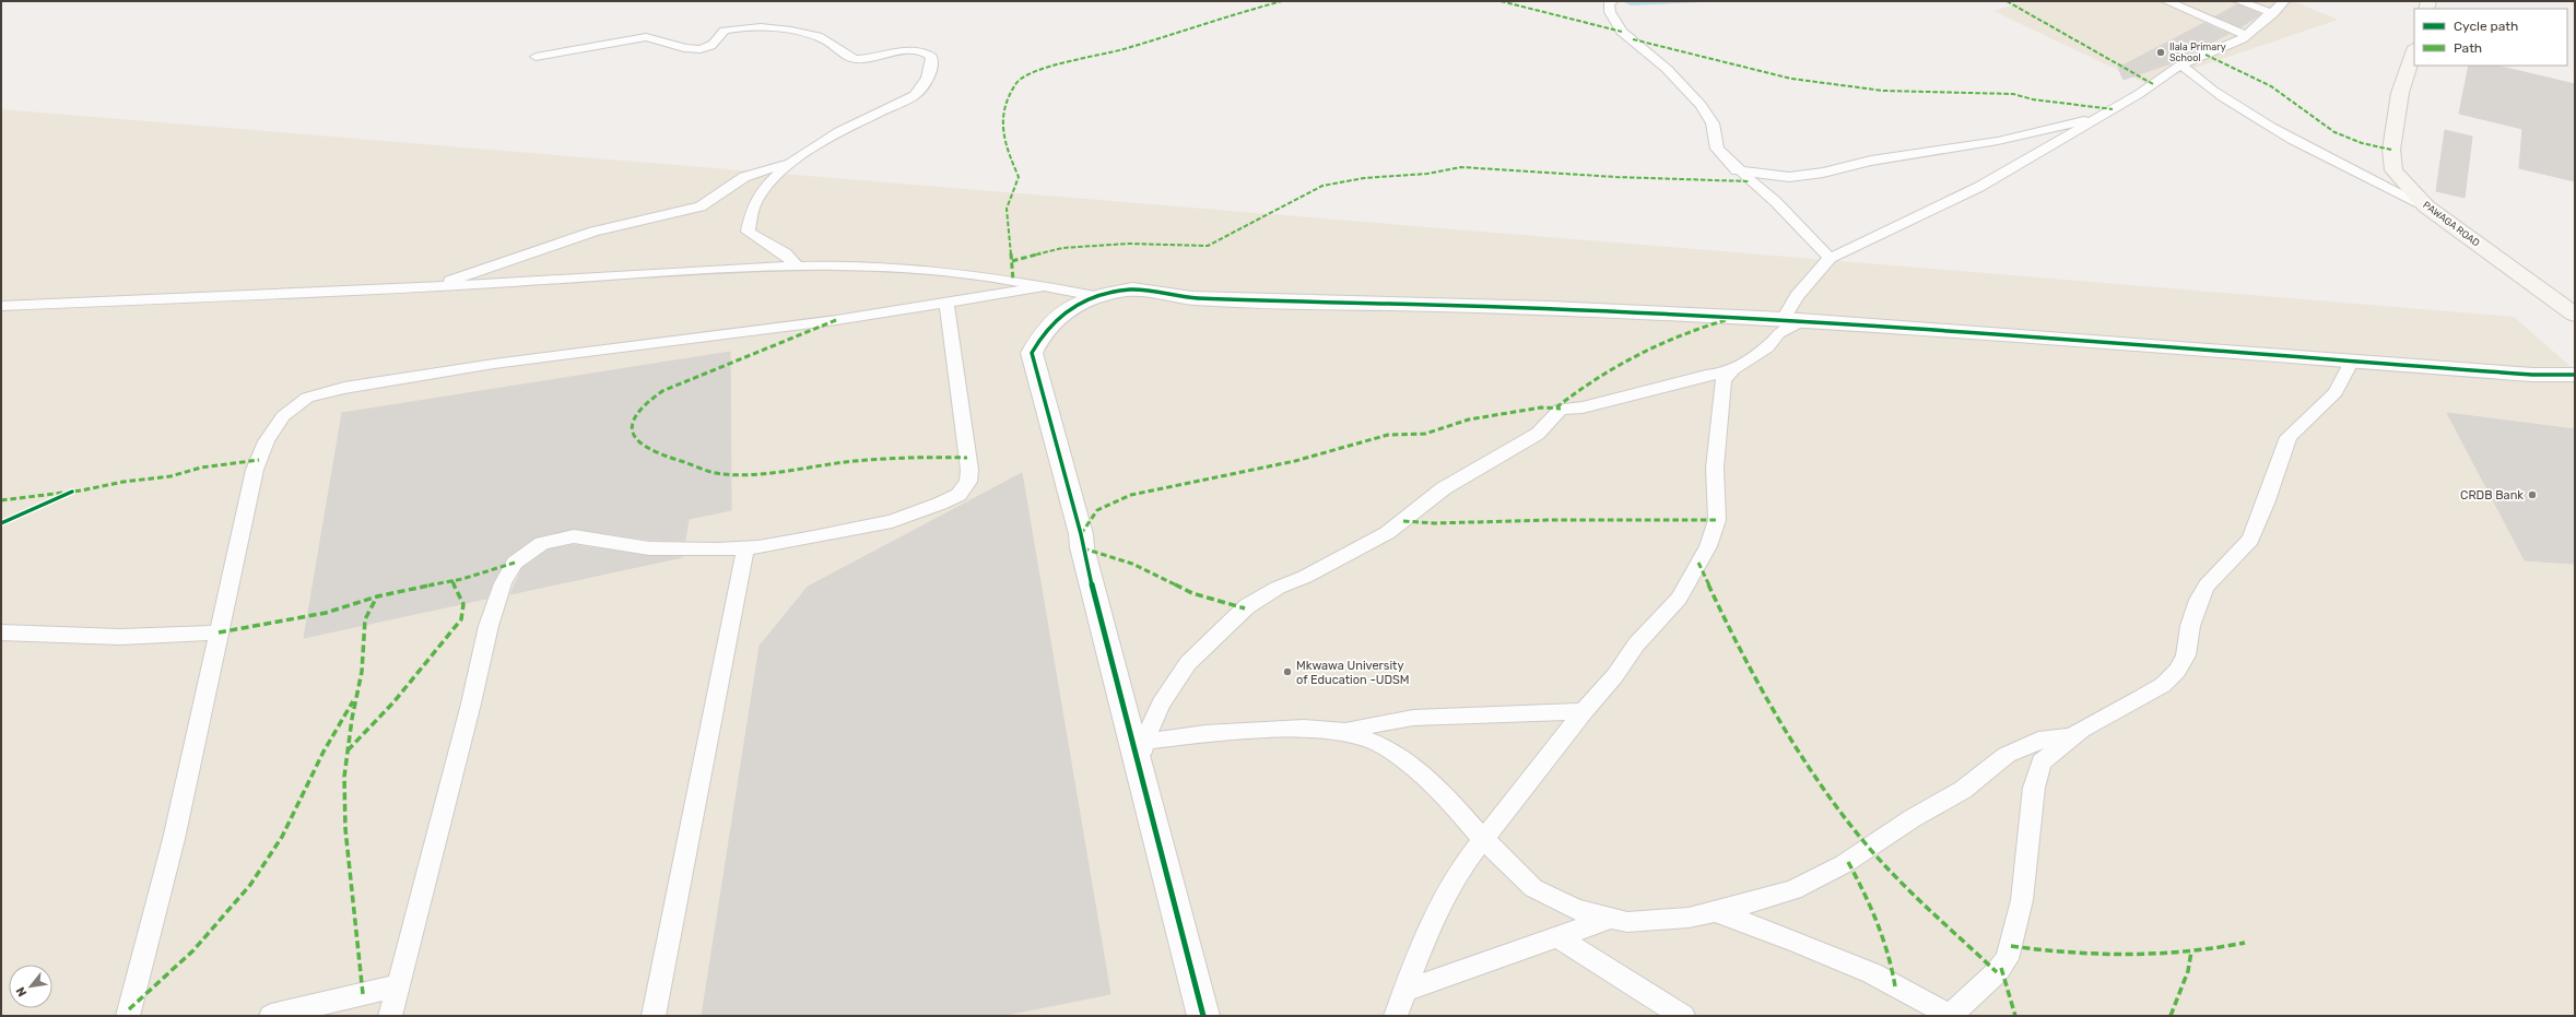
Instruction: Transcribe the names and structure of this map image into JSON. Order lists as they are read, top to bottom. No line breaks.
{"streets":{"main road":["PAWAGA ROAD"]},"places":["Ilala Primary School","CRDB Bank","Mkwawa University of Education -UDSM"],"legend":["Cycle path","Path"],"north":"bottom left"}
